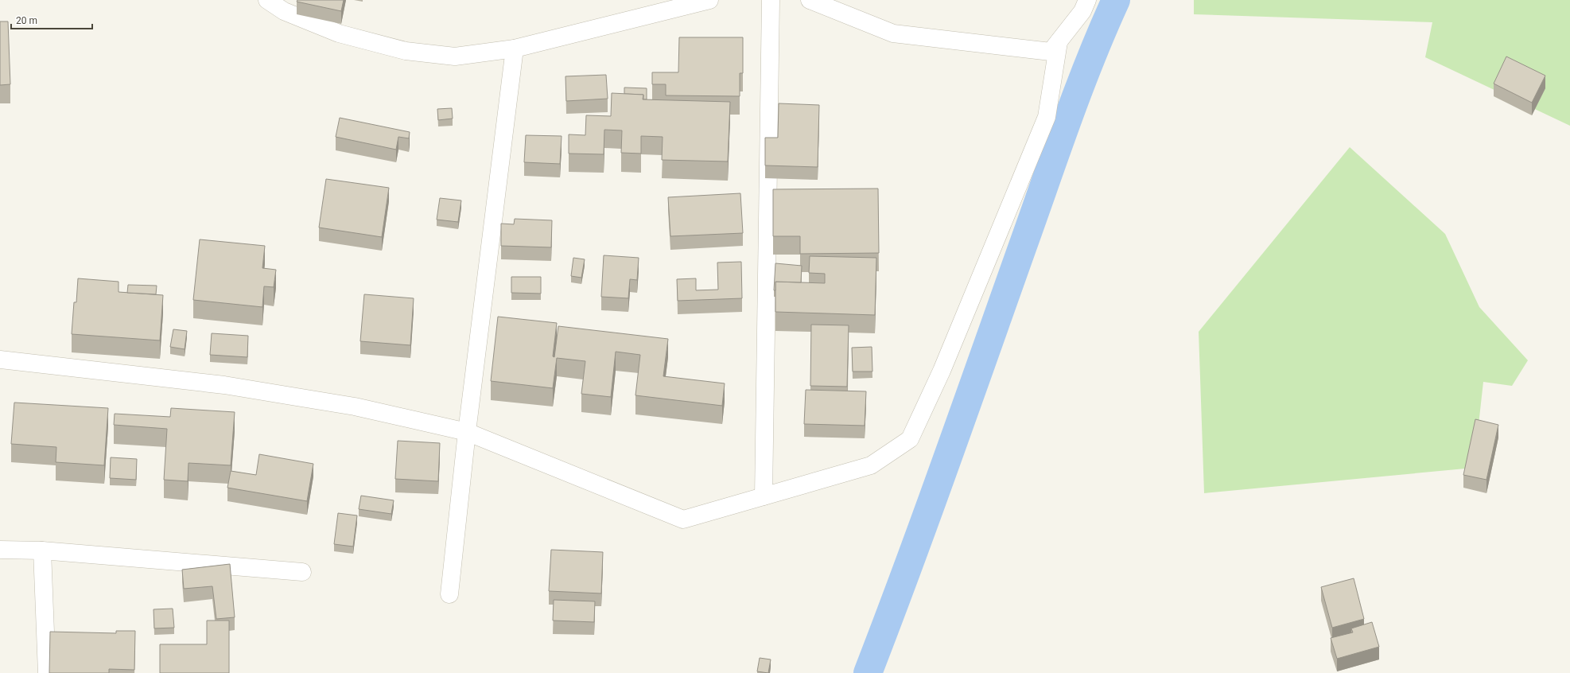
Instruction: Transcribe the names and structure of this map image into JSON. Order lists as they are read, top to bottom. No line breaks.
{"scale_bar":"20 m"}
